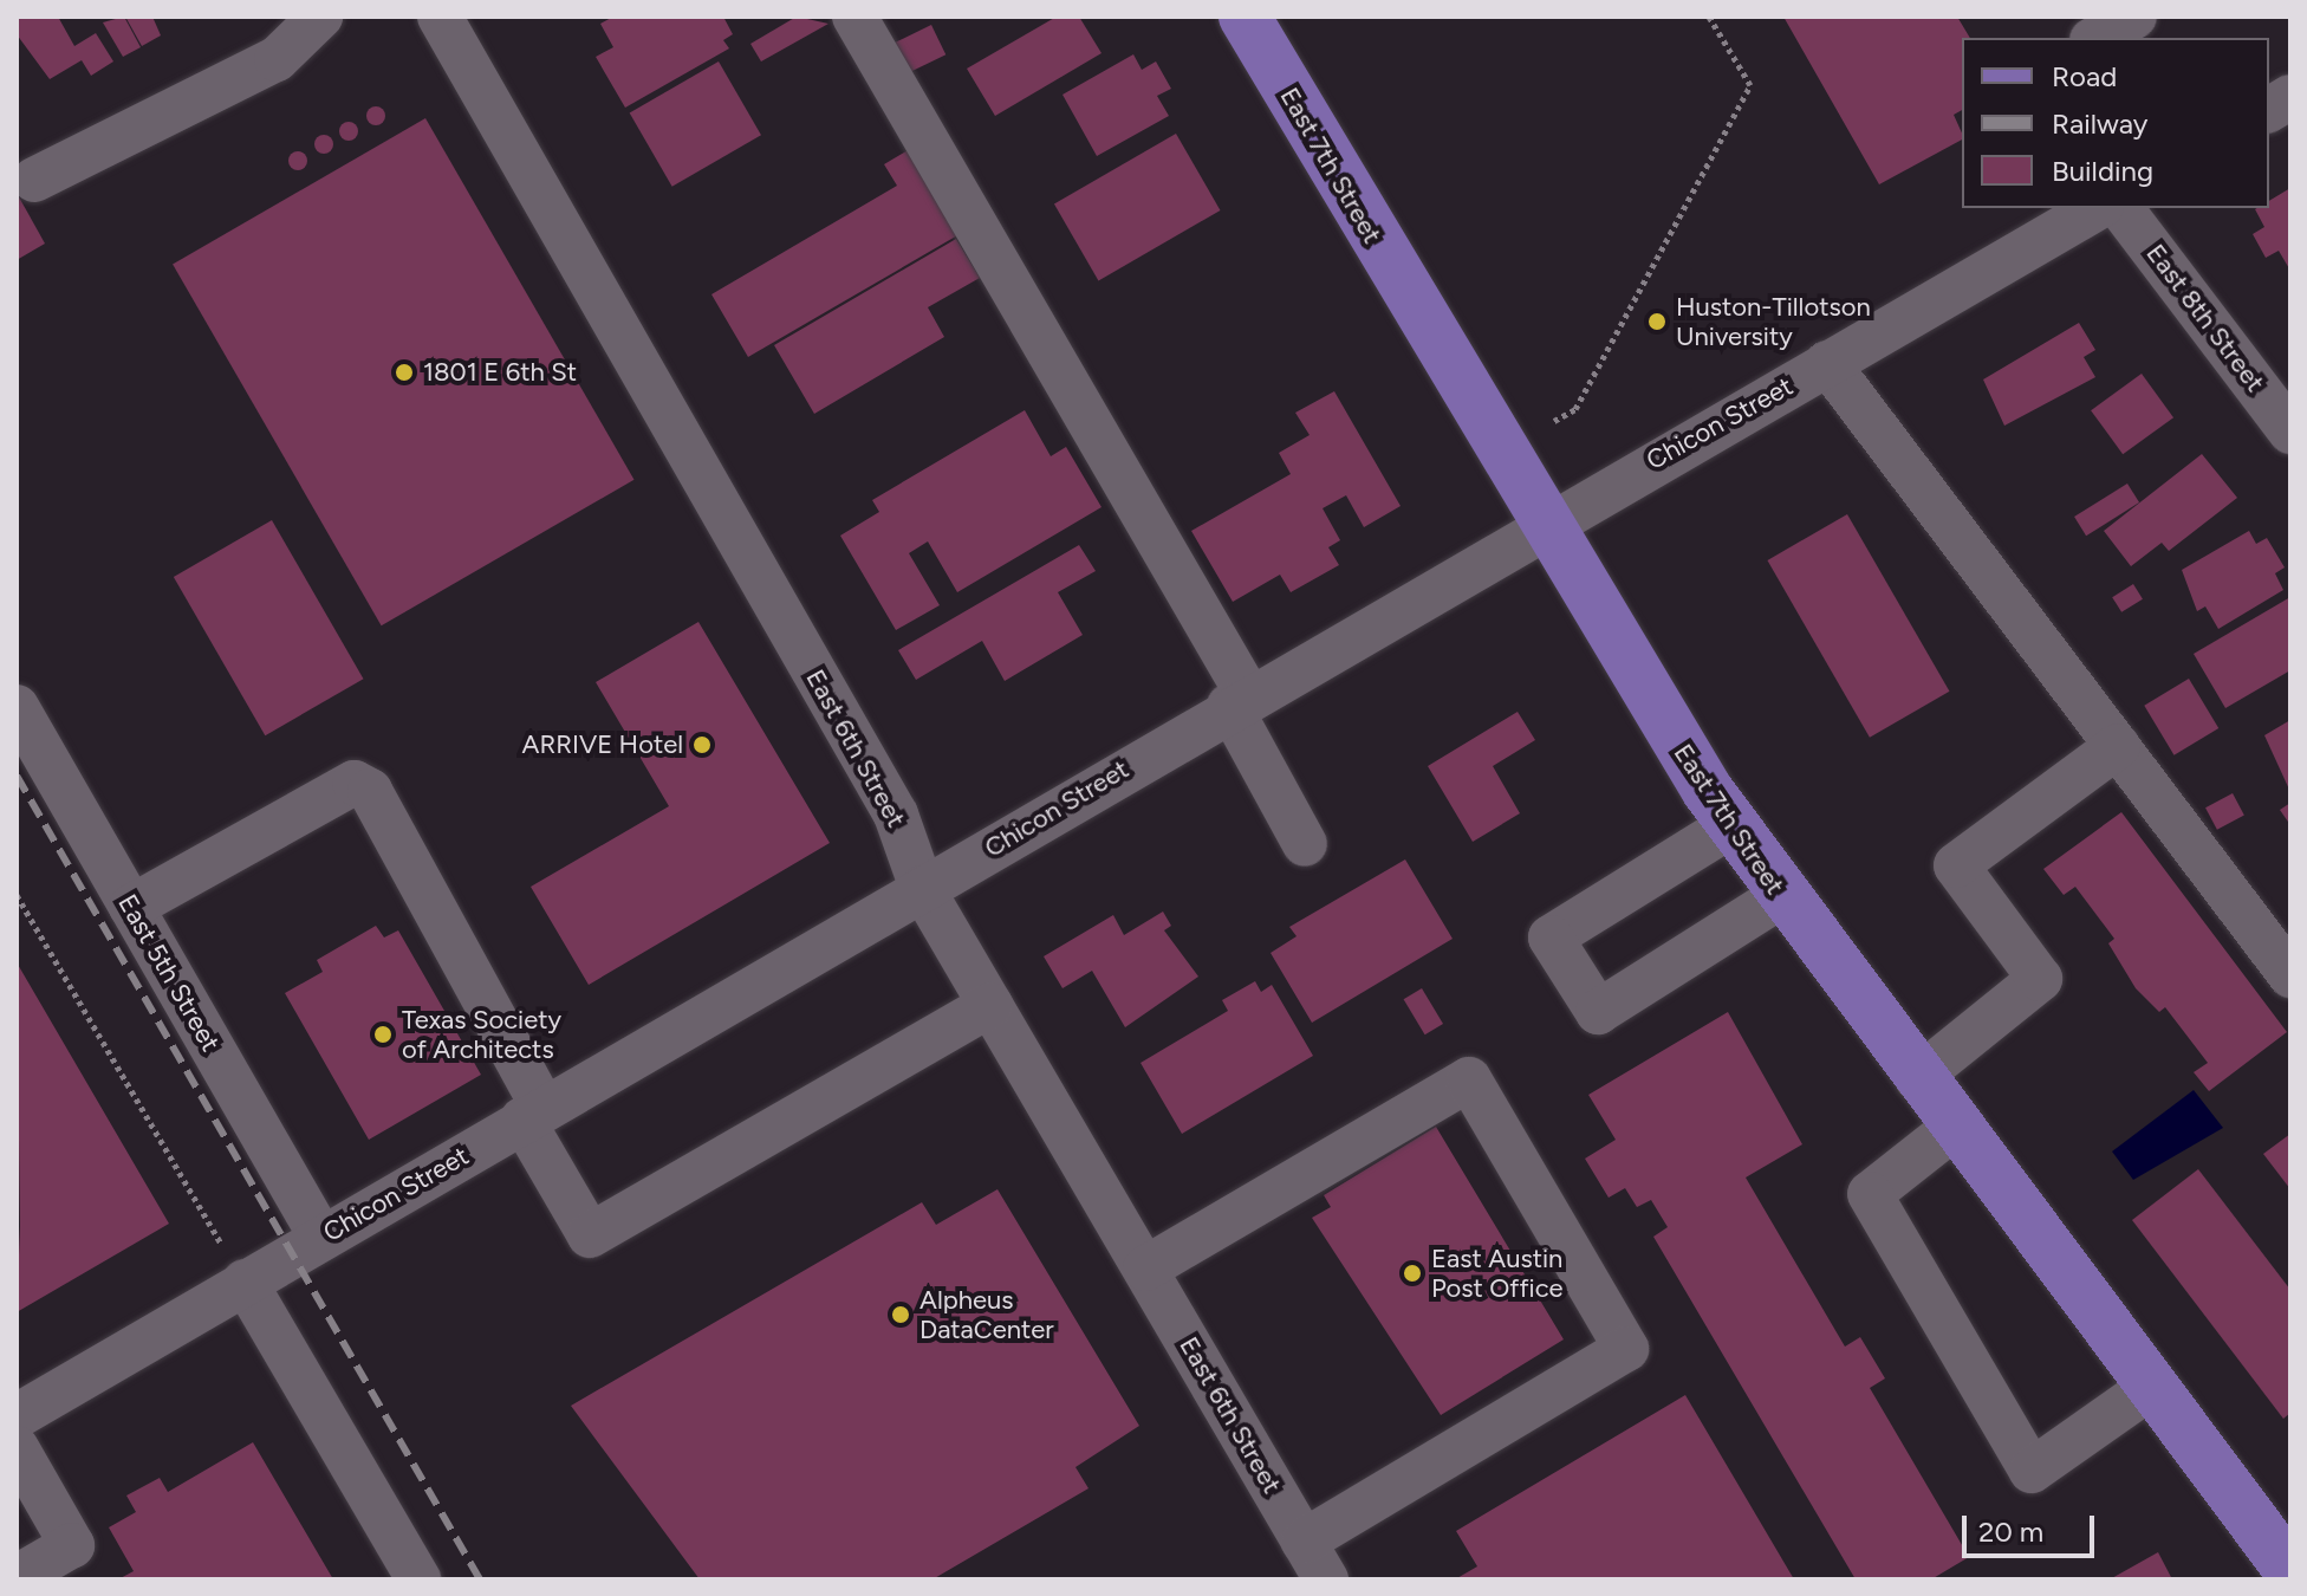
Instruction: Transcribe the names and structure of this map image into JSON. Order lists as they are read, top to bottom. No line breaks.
{"streets":{"main road":["East 7th Street"],"street":["East 8th Street","Chicon Street","East 6th Street","East 5th Street"]},"crossings":[["East 7th Street","Chicon Street"],["Chicon Street","East 6th Street"],["Chicon Street","East 5th Street"]],"places":["Huston-Tillotson University","1801 E 6th St","ARRIVE Hotel","Texas Society of Architects","East Austin Post Office","Alpheus DataCenter"],"legend":["Road","Railway","Building"],"scale_bar":"20 m"}
